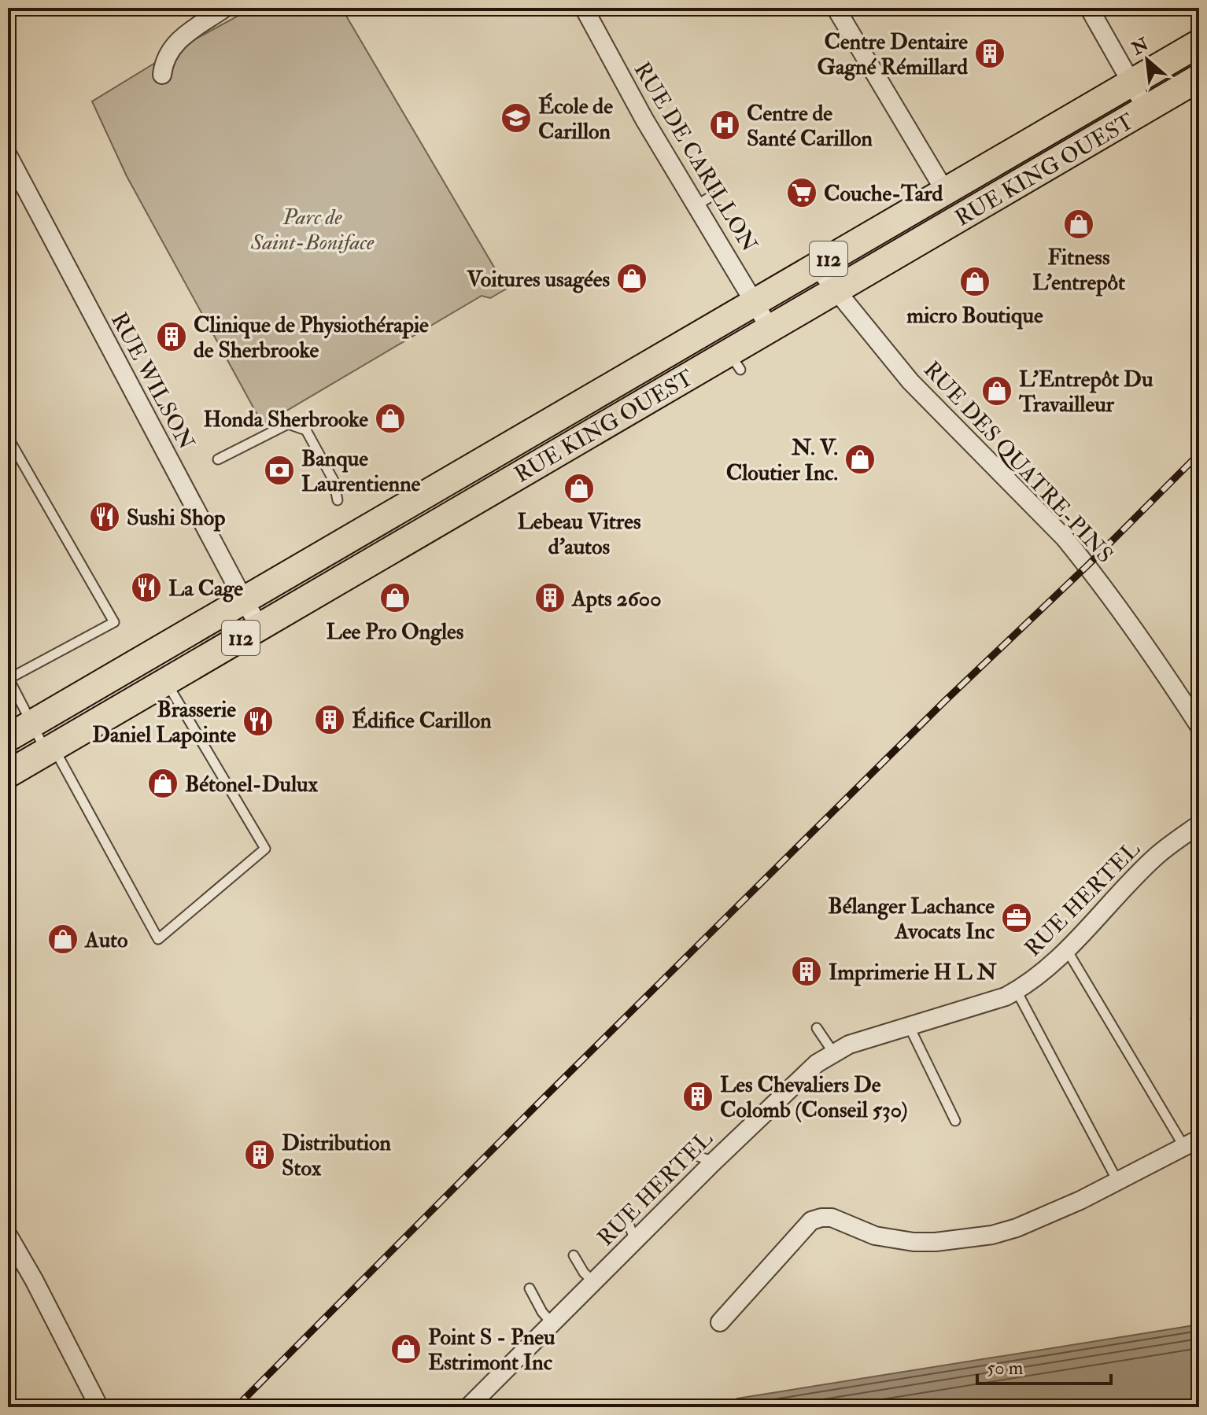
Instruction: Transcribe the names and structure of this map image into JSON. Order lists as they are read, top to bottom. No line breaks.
{"streets":{"main road":["RUE KING OUEST","112"],"street":["RUE DE CARILLON","RUE WILSON","RUE DES QUATRE-PINS","RUE HERTEL"]},"crossings":[["RUE DE CARILLON","RUE KING OUEST"],["RUE KING OUEST","RUE WILSON"],["RUE KING OUEST","RUE DES QUATRE-PINS"]],"parks":["Parc de Saint-Boniface"],"places":{"building":["Centre Dentaire Gagné Rémillard","Clinique de Physiothérapie de Sherbrooke","Apts 2600","Édifice Carillon","Imprimerie H L N","Les Chevaliers De Colomb (Conseil 530)","Distribution Stox"],"school or university":["École de Carillon"],"hospital":["Centre de Santé Carillon"],"supermarket":["Couche-Tard"],"shop":["Fitness L'entrepôt","Voitures usagées","micro Boutique","L'Entrepôt Du Travailleur","Honda Sherbrooke","N. V. Cloutier Inc.","Lebeau Vitres d'autos","Lee Pro Ongles","Bétonel-Dulux","Auto","Point S - Pneu Estrimont Inc"],"bank":["Banque Laurentienne"],"restaurant":["Sushi Shop","La Cage","Brasserie Daniel Lapointe"],"office":["Bélanger Lachance Avocats Inc"]},"scale_bar":"50 m","north":"top left"}
